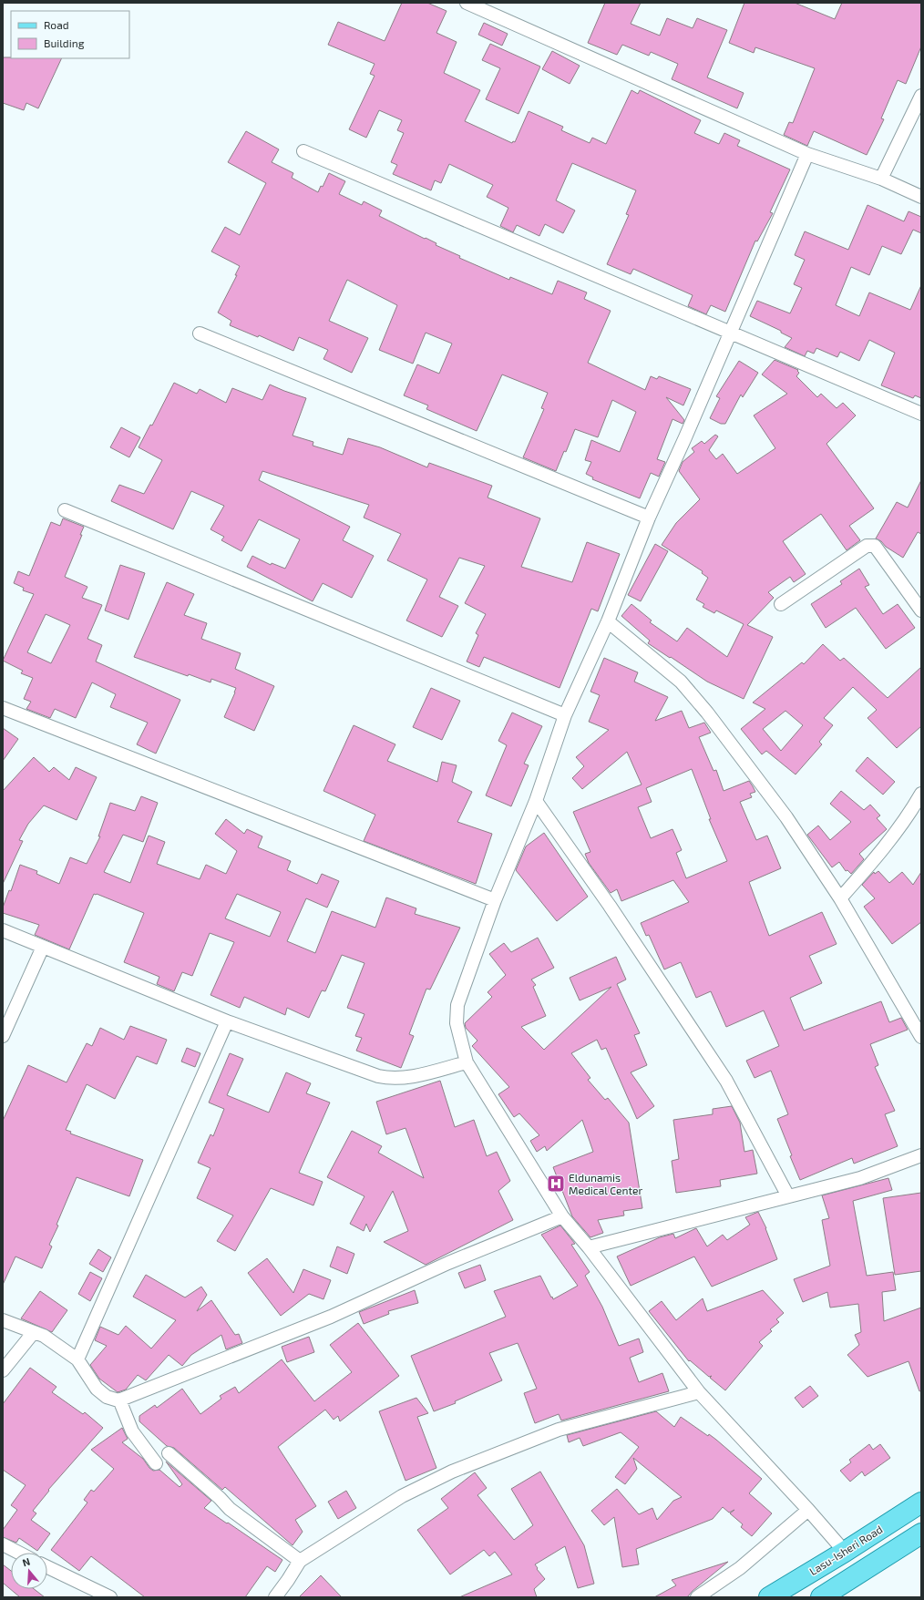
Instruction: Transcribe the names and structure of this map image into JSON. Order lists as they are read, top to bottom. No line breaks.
{"streets":{"main road":["Lasu-Isheri Road"]},"places":{"hospital":["Eldunamis Medical Center"]},"legend":["Road","Building"],"north":"top"}
